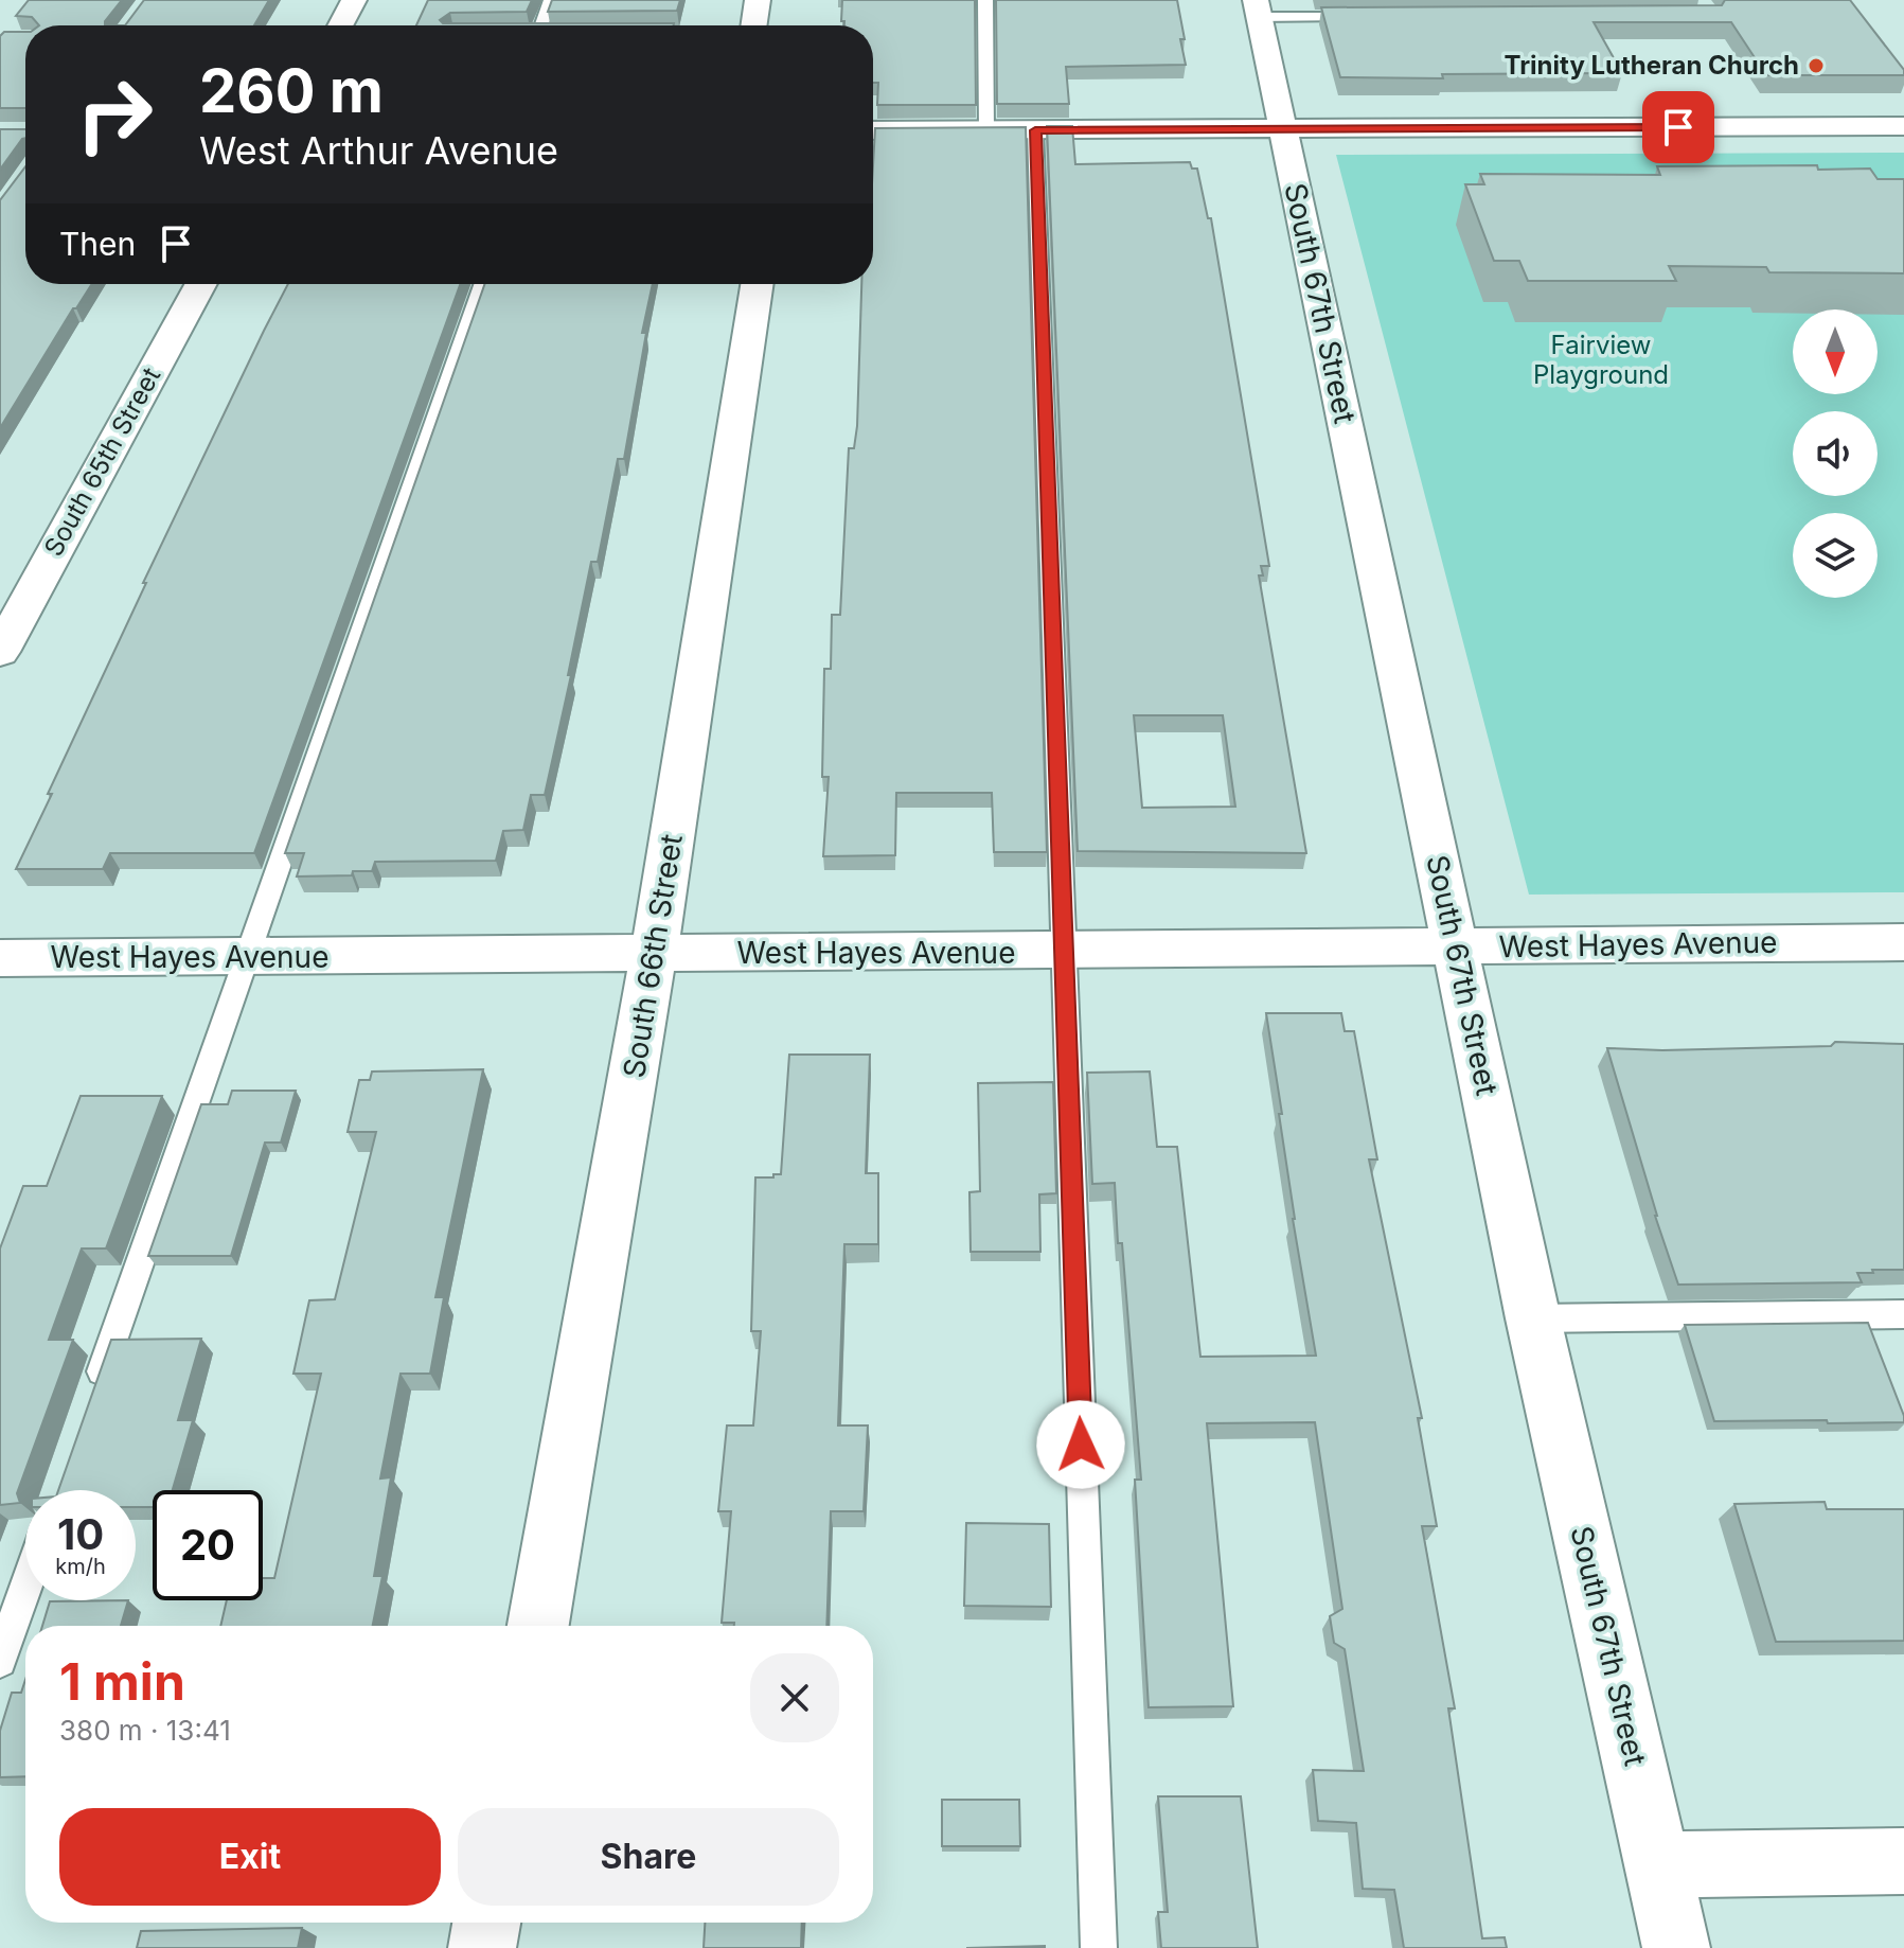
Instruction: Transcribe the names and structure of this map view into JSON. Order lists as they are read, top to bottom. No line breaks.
{"streets":{"street":["South 67th Street","South 65th Street","West Hayes Avenue","South 66th Street"]},"crossings":[["South 67th Street","West Hayes Avenue"],["West Hayes Avenue","South 66th Street"]],"parks":["Fairview Playground"],"places":["Trinity Lutheran Church"],"north":"bottom","page":{"turn":["260 m","West Arthur Avenue"],"then":"Then","speed":"10 km/h","limit":"20","heading":["1 min","380 m · 13:41"],"buttons":["Exit","Share"]}}
